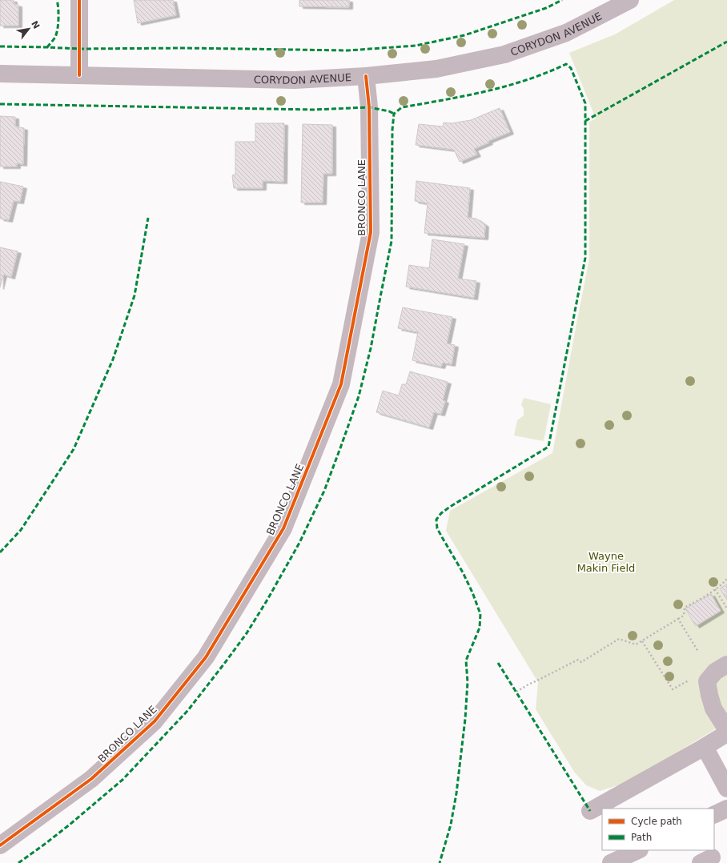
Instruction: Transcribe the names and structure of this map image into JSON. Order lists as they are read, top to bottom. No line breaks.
{"streets":{"street":["CORYDON AVENUE","BRONCO LANE"]},"crossings":[["CORYDON AVENUE","BRONCO LANE"]],"parks":["Wayne Makin Field"],"legend":["Cycle path","Path"],"north":"top right"}
